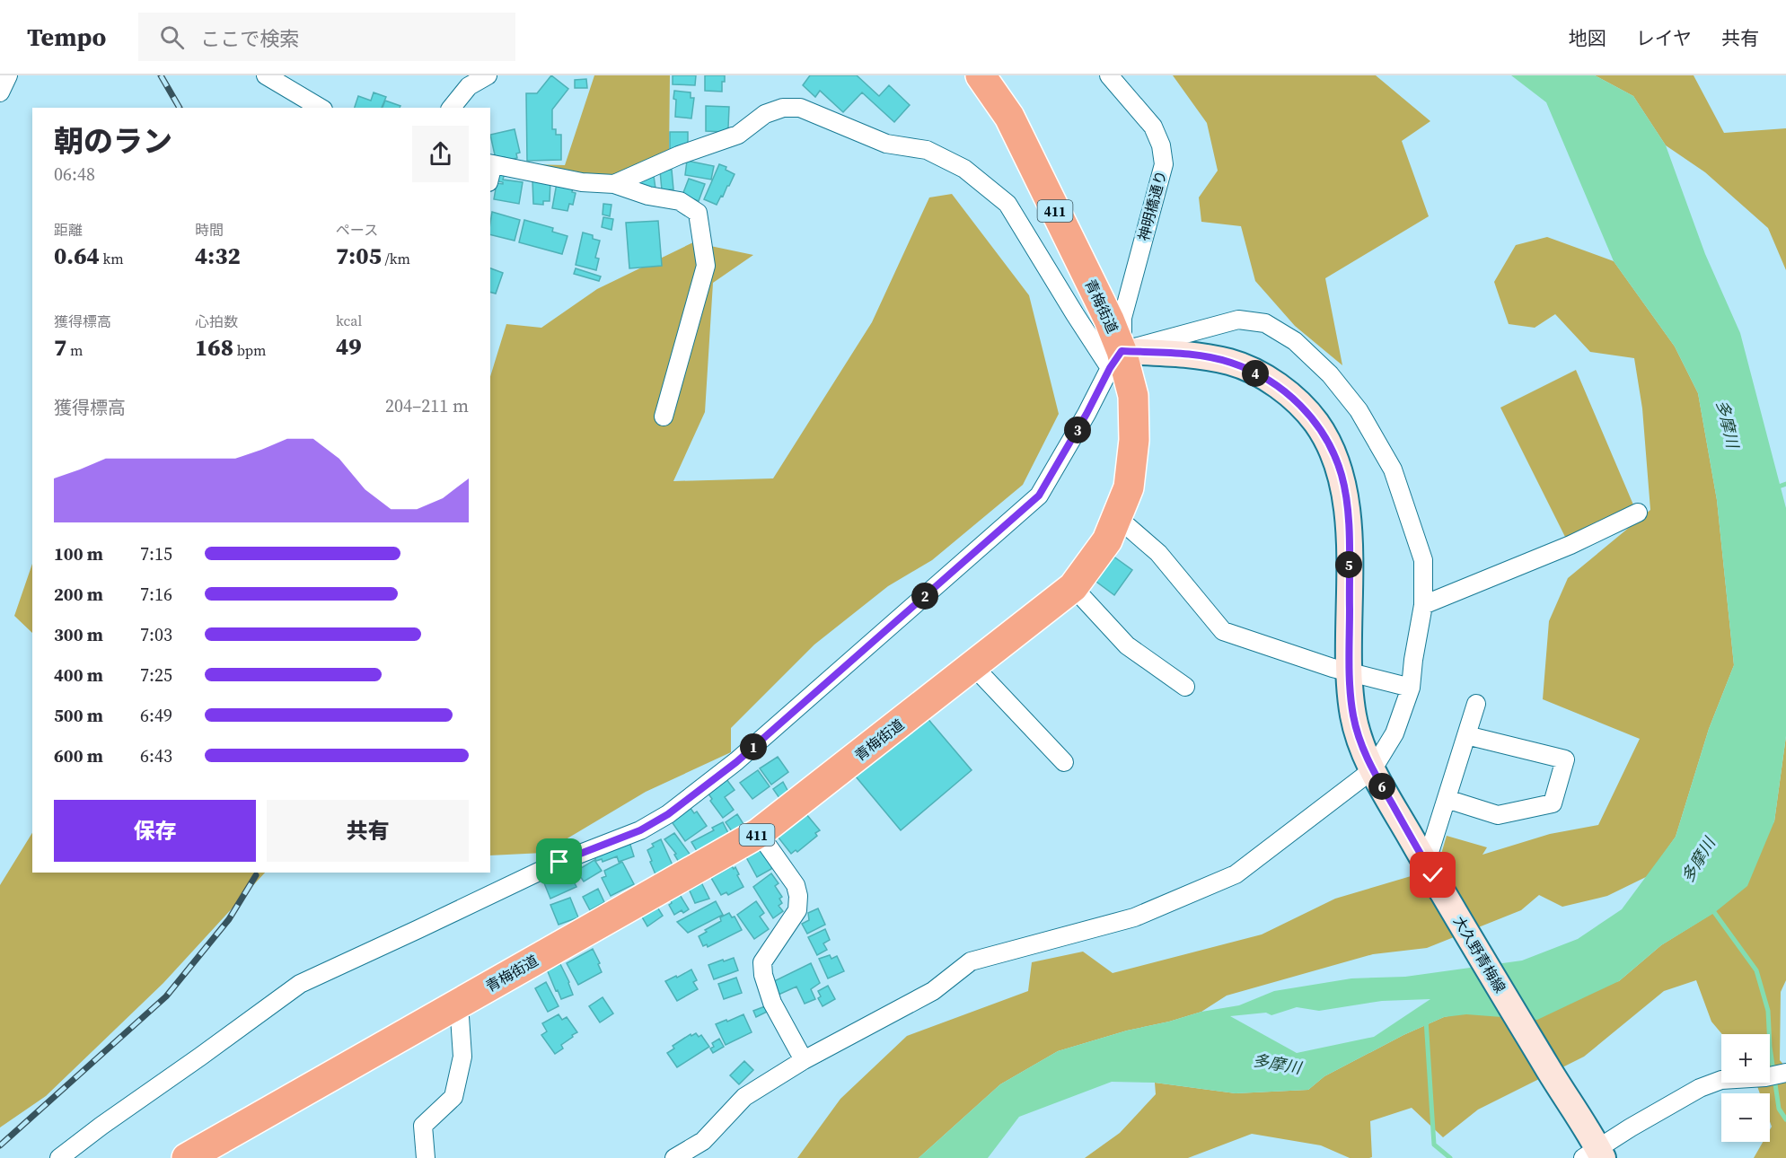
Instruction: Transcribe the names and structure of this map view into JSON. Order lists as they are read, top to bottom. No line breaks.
{"streets":{"highway":["411","青梅街道"],"main road":["大久野青梅線"],"street":["神明橋通り"]},"crossings":[["神明橋通り","青梅街道"],["神明橋通り","大久野青梅線"],["青梅街道","大久野青梅線"]],"water":["多摩川"],"page":{"header":"Tempo","search":"ここで検索","nav":["地図","レイヤ","共有"],"heading":["朝のラン","06:48"],"stats":[["距離","0.64 km"],["時間","4:32"],["ペース","7:05 /km"],["獲得標高","7 m"],["心拍数","168 bpm"],["kcal","49"]],"pins":["4","3","5","2","1","6"],"chart":["獲得標高","204–211 m"],"list":[{"name":"100 m","note":"7:15"},{"name":"200 m","note":"7:16"},{"name":"300 m","note":"7:03"},{"name":"400 m","note":"7:25"},{"name":"500 m","note":"6:49"},{"name":"600 m","note":"6:43"}],"buttons":["保存","共有"],"map_buttons":["+","−"]}}
